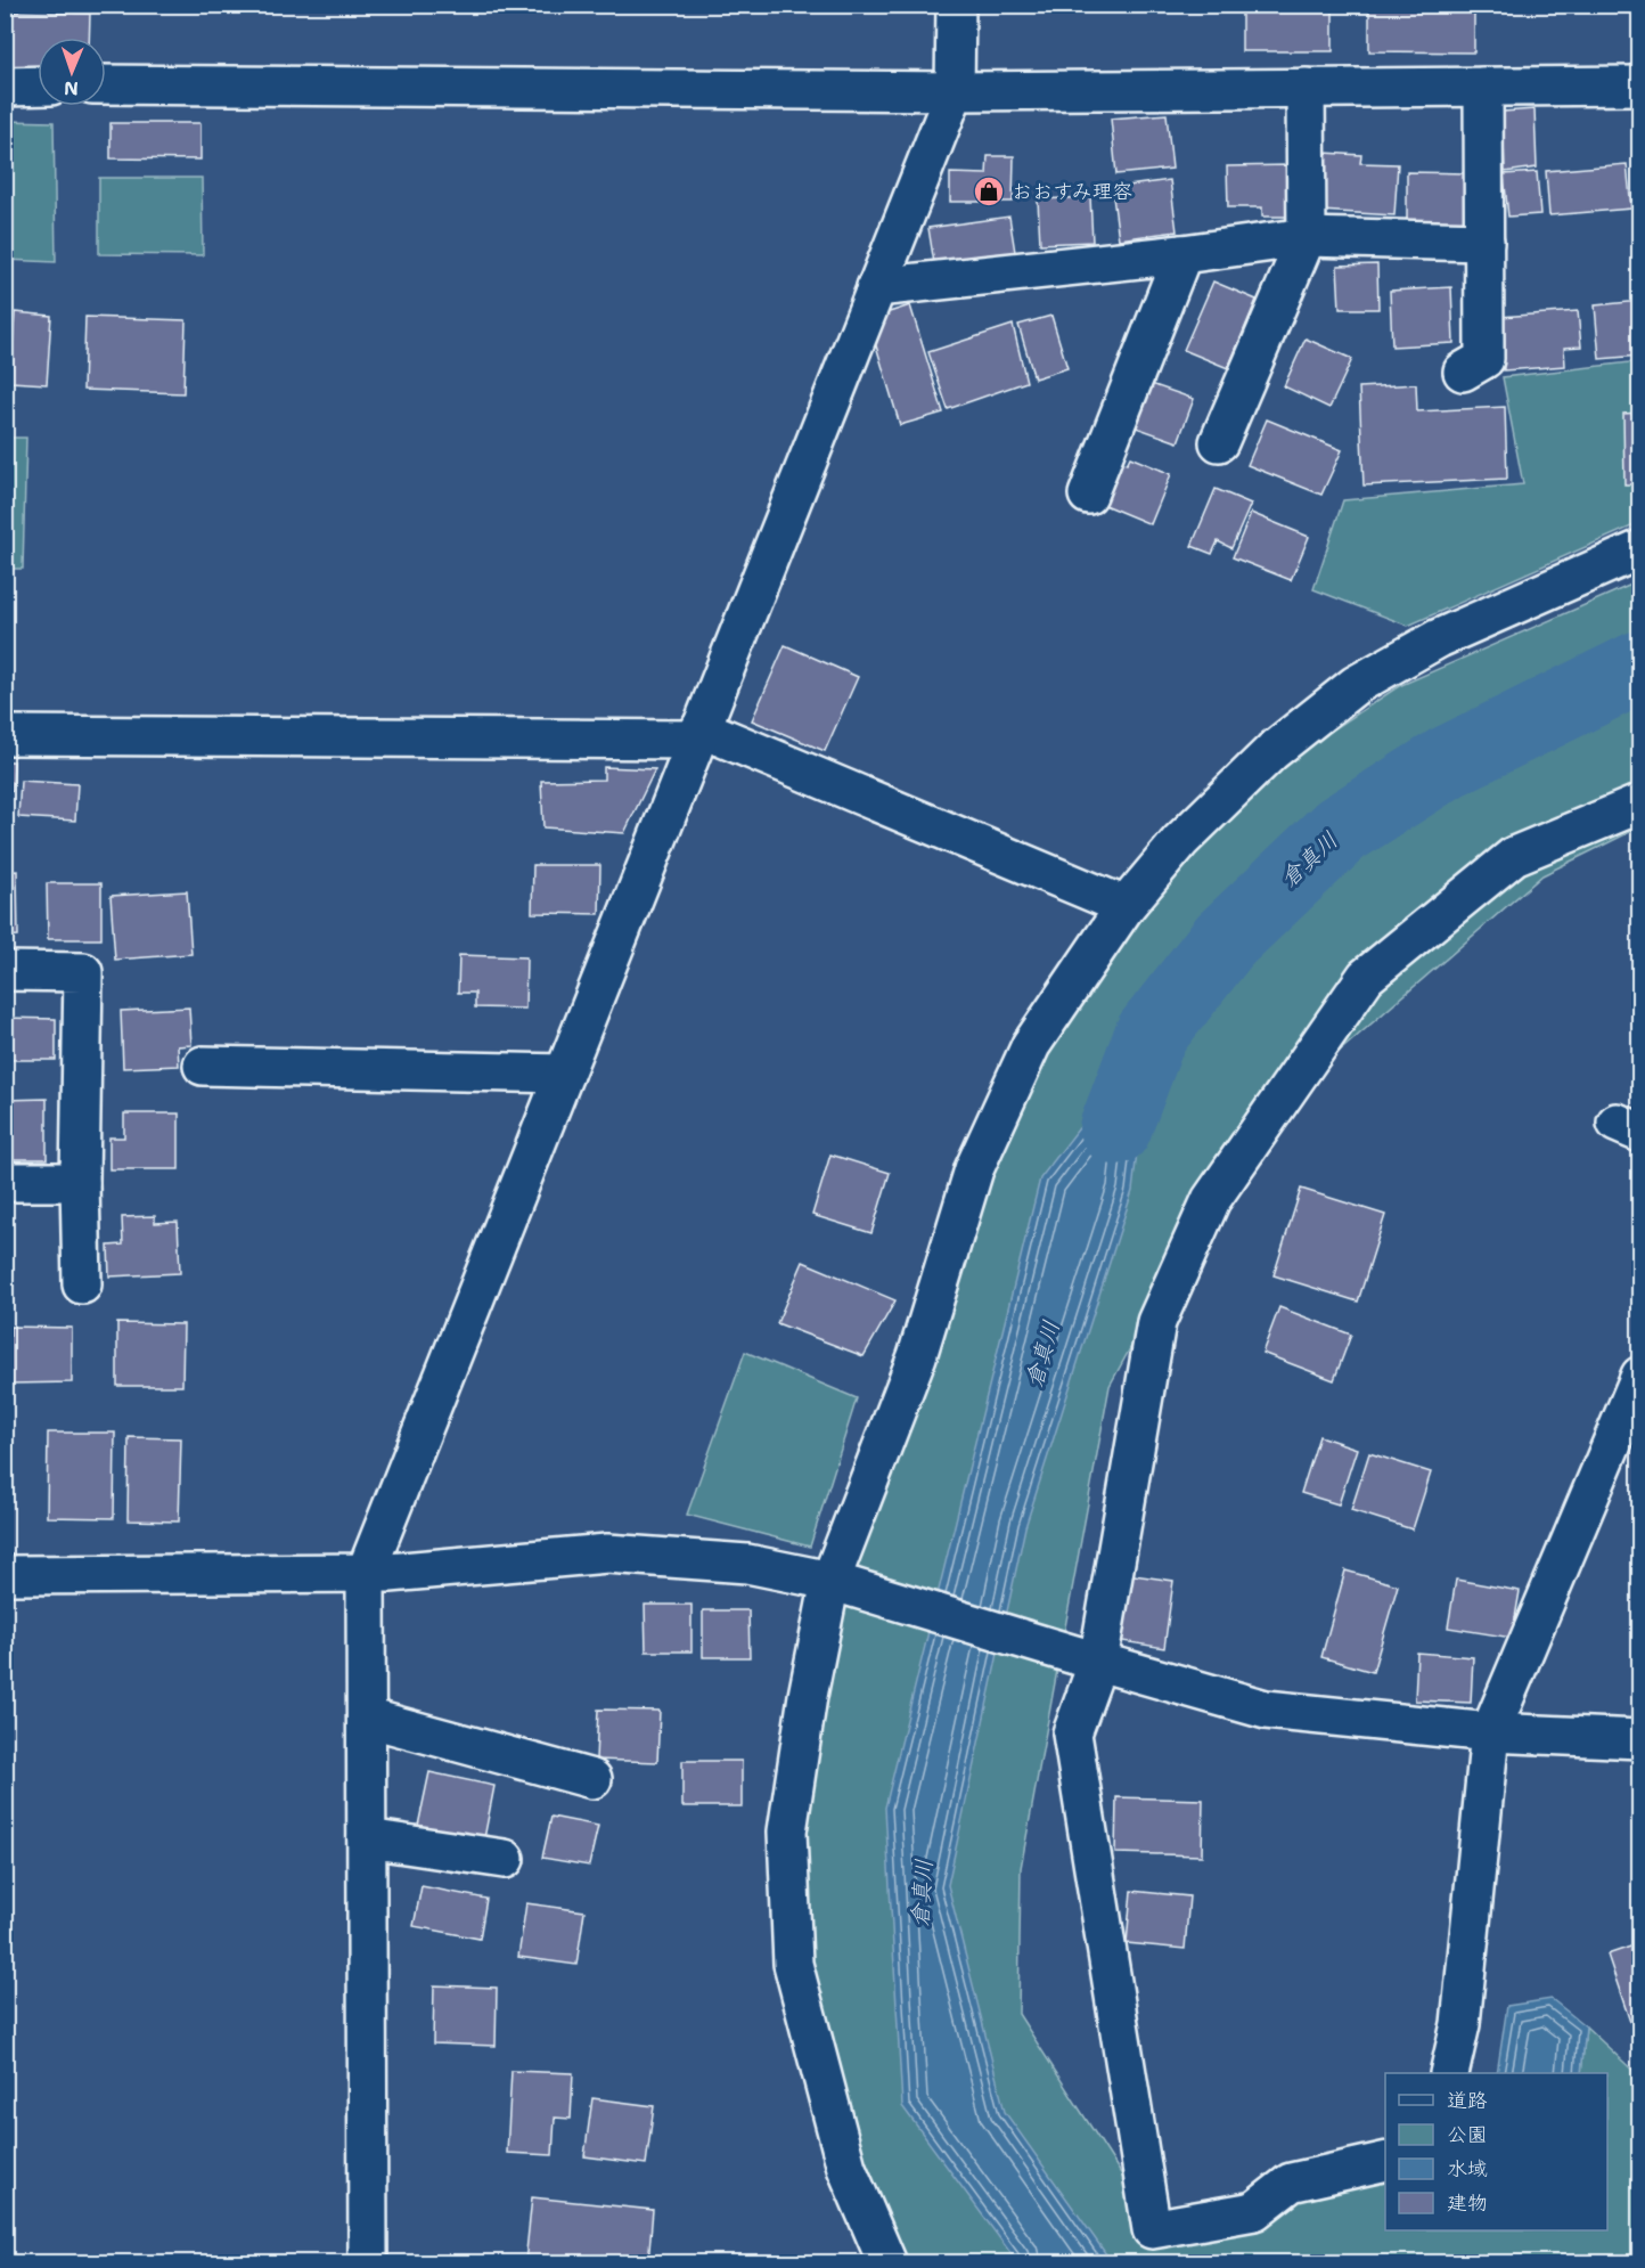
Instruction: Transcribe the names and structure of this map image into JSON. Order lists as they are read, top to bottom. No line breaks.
{"water":["倉真川"],"places":{"shop":["おおすみ理容"]},"legend":["道路","公園","水域","建物"],"north":"bottom"}
